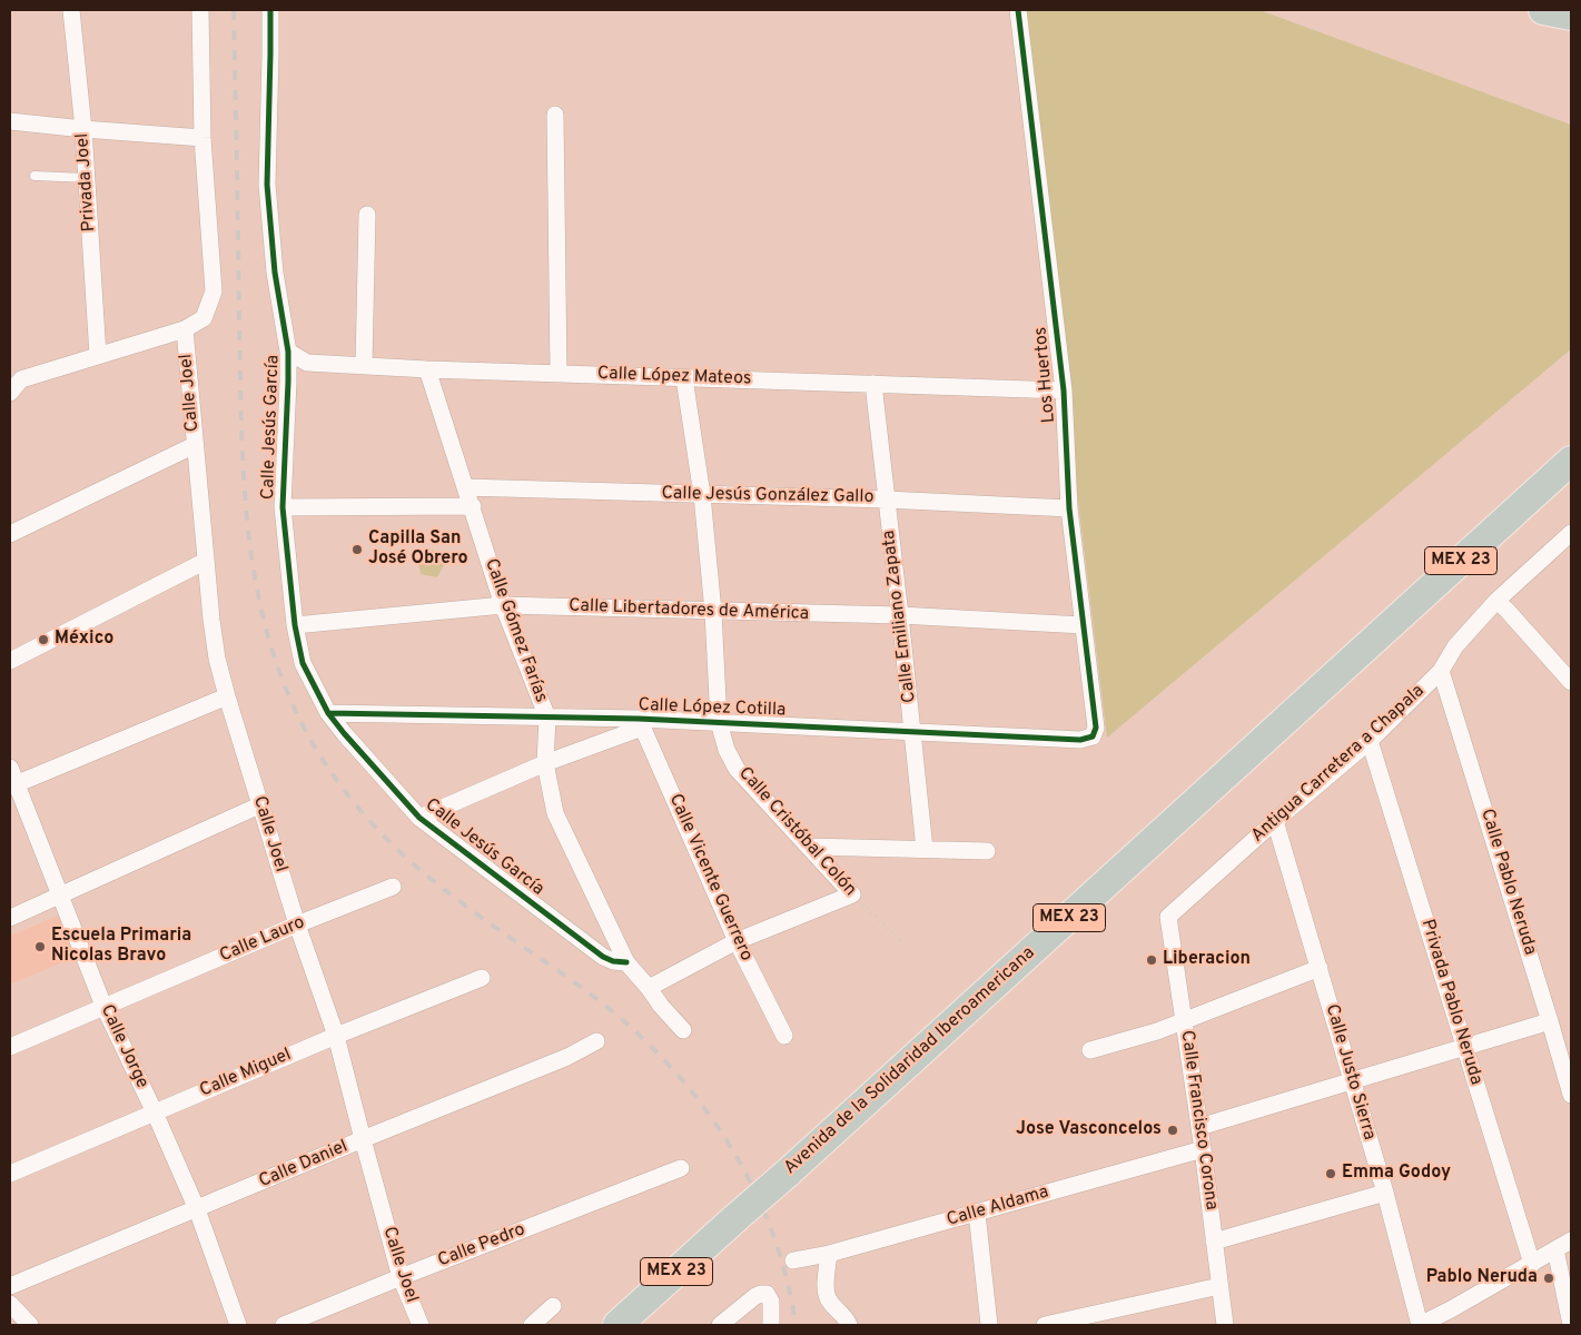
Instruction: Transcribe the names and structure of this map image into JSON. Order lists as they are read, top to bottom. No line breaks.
{"streets":{"highway":["MEX 23","Avenida de la Solidaridad Iberoamericana"],"street":["Privada Joel","Los Huertos","Calle López Mateos","Calle Joel","Calle Jesús García","Calle Jesús González Gallo","Calle Libertadores de América","Calle Emiliano Zapata","Calle Gómez Farías","Calle López Cotilla","Antigua Carretera a Chapala","Calle Cristóbal Colón","Calle Vicente Guerrero","Calle Pablo Neruda","Calle Lauro","Privada Pablo Neruda","Calle Jorge","Calle Justo Sierra","Calle Miguel","Calle Francisco Corona","Calle Daniel","Calle Aldama","Calle Pedro"]},"crossings":[["Los Huertos","Calle López Mateos"],["Los Huertos","Calle Jesús González Gallo"],["Los Huertos","Calle Libertadores de América"],["Los Huertos","Calle López Cotilla"],["Calle López Mateos","Calle Jesús García"],["Calle López Mateos","Calle Emiliano Zapata"],["Calle López Mateos","Calle Gómez Farías"],["Calle López Mateos","Calle Cristóbal Colón"],["Calle Joel","Calle Lauro"],["Calle Joel","Calle Miguel"],["Calle Joel","Calle Daniel"],["Calle Joel","Calle Pedro"],["Calle Jesús García","Calle Libertadores de América"],["Calle Jesús García","Calle Gómez Farías"],["Calle Jesús García","Calle López Cotilla"],["Calle Jesús González Gallo","Calle Emiliano Zapata"],["Calle Jesús González Gallo","Calle Gómez Farías"],["Calle Jesús González Gallo","Calle Cristóbal Colón"],["Calle Libertadores de América","Calle Emiliano Zapata"],["Calle Libertadores de América","Calle Gómez Farías"],["Calle Libertadores de América","Calle Cristóbal Colón"],["Calle Emiliano Zapata","Calle López Cotilla"],["Calle Gómez Farías","Calle López Cotilla"],["Calle López Cotilla","Calle Cristóbal Colón"],["Calle López Cotilla","Calle Vicente Guerrero"],["Antigua Carretera a Chapala","Calle Pablo Neruda"],["Antigua Carretera a Chapala","Privada Pablo Neruda"],["Antigua Carretera a Chapala","Calle Justo Sierra"],["Antigua Carretera a Chapala","Calle Francisco Corona"],["Calle Lauro","Calle Jorge"],["Calle Jorge","Calle Miguel"],["Calle Jorge","Calle Daniel"],["Calle Francisco Corona","Calle Aldama"]],"places":["Capilla San José Obrero","México","Escuela Primaria Nicolas Bravo","Liberacion","Jose Vasconcelos","Emma Godoy","Pablo Neruda"]}
